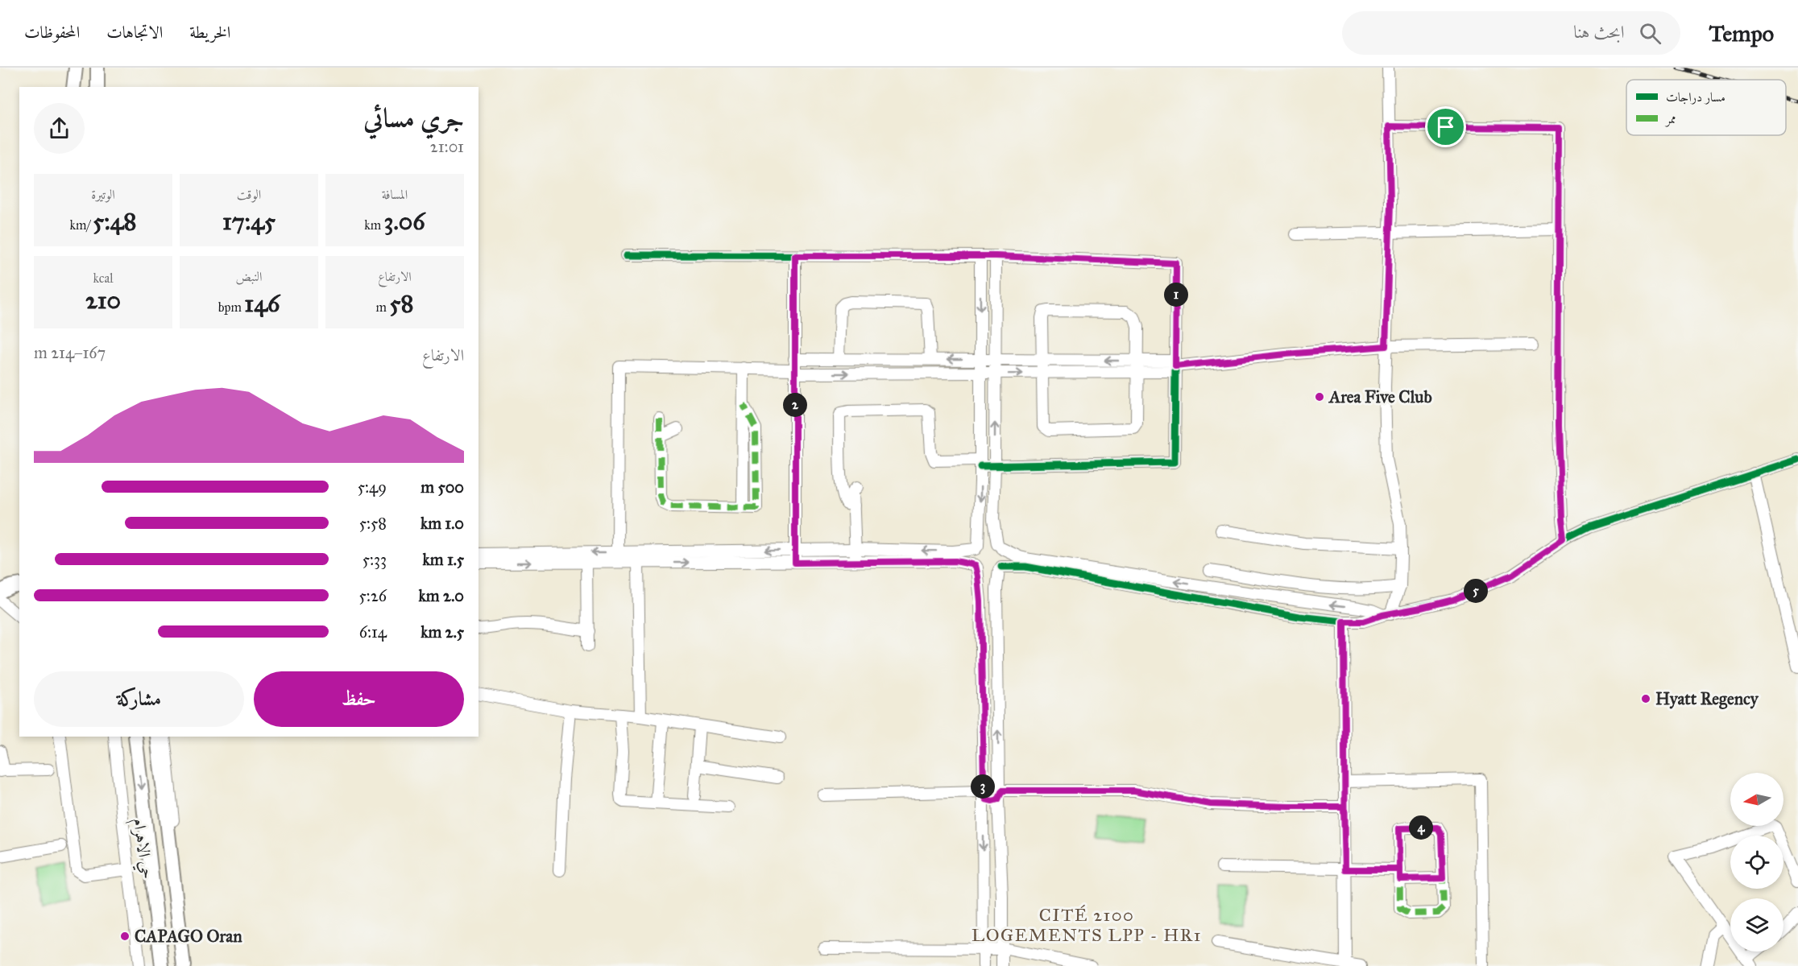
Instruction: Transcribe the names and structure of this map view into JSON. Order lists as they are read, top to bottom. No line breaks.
{"streets":{"street":["حي الاهرام"]},"districts":["CITÉ 2100 LOGEMENTS LPP - HR1"],"places":["Area Five Club","Hyatt Regency","CAPAGO Oran"],"legend":["مسار دراجات","ممر"],"north":"left","page":{"header":"Tempo","search":"ابحث هنا","nav":["الخريطة","الاتجاهات","المحفوظات"],"heading":["جري مسائي","21:01"],"stats":[["المسافة","3.06 km"],["الوقت","17:45"],["الوتيرة","5:48 /km"],["الارتفاع","58 m"],["النبض","146 bpm"],["kcal","210"]],"pins":["1","2","5","3","4"],"chart":["الارتفاع","167–214 m"],"list":[{"name":"500 m","note":"5:49"},{"name":"1.0 km","note":"5:58"},{"name":"1.5 km","note":"5:33"},{"name":"2.0 km","note":"5:26"},{"name":"2.5 km","note":"6:14"}],"buttons":["حفظ","مشاركة"]}}
